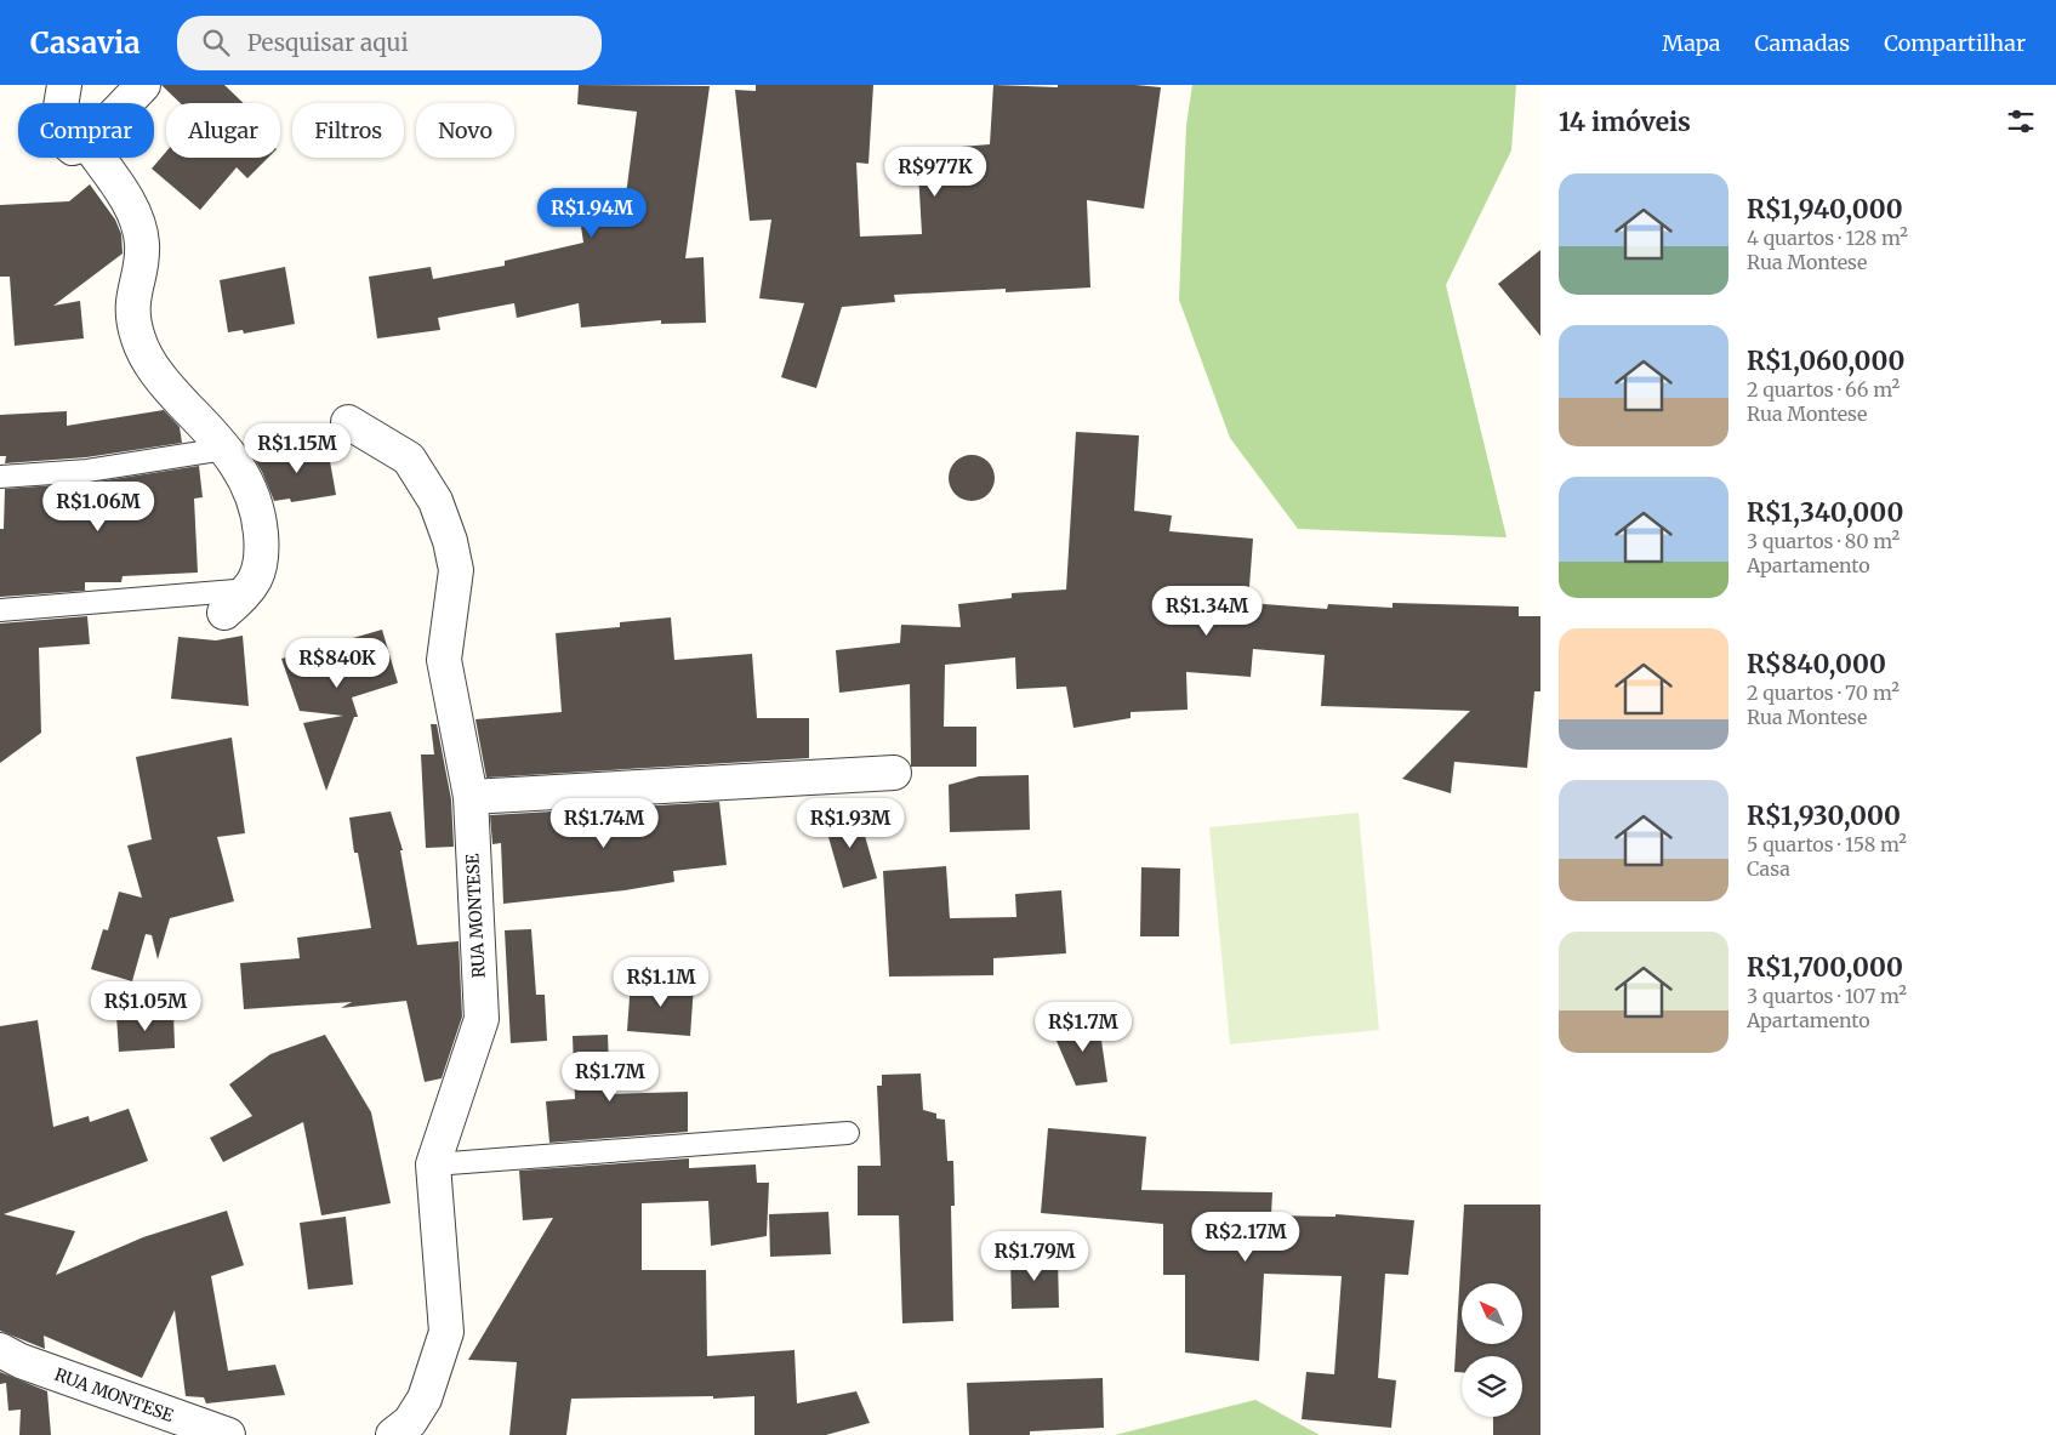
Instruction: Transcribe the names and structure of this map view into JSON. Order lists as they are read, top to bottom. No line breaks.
{"streets":{"street":["RUA MONTESE"]},"north":"top left","page":{"header":"Casavia","search":"Pesquisar aqui","nav":["Mapa","Camadas","Compartilhar"],"heading":"14 imóveis","chip":["Comprar","Alugar","Filtros","Novo"],"price":["R$977K","R$1.94M","R$1.15M","R$1.06M","R$1.34M","R$840K","R$1.74M","R$1.93M","R$1.1M","R$1.05M","R$1.7M","R$1.7M","R$2.17M","R$1.79M"],"list":[{"name":"R$1,940,000","note":"4 quartos · 128 m² · Rua Montese"},{"name":"R$1,060,000","note":"2 quartos · 66 m² · Rua Montese"},{"name":"R$1,340,000","note":"3 quartos · 80 m² · Apartamento"},{"name":"R$840,000","note":"2 quartos · 70 m² · Rua Montese"},{"name":"R$1,930,000","note":"5 quartos · 158 m² · Casa"},{"name":"R$1,700,000","note":"3 quartos · 107 m² · Apartamento"}]}}
